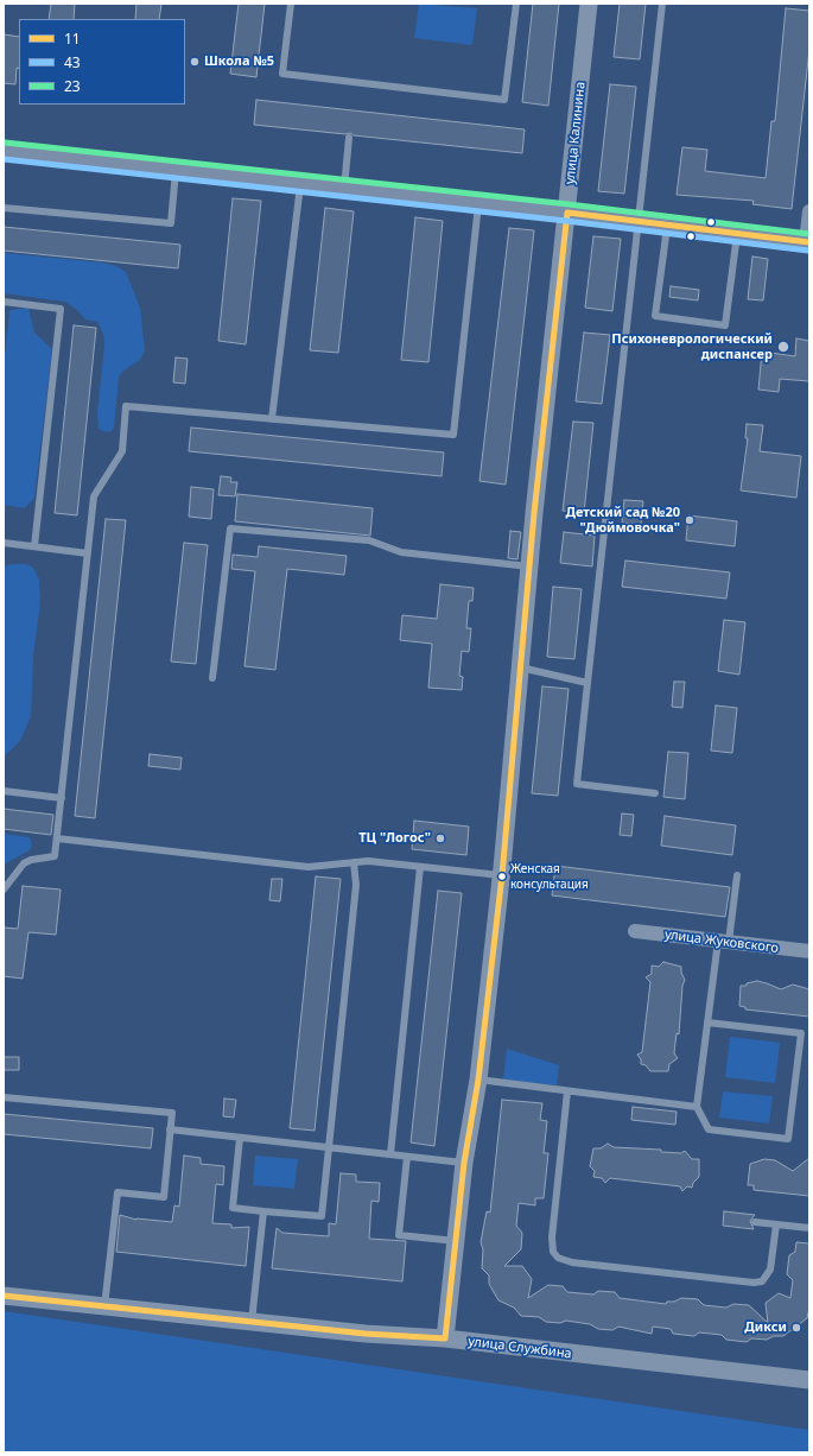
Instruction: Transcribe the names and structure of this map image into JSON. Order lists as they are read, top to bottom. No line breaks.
{"streets":{"street":["улица Калинина","улица Жуковского","улица Службина"]},"crossings":[["улица Калинина","улица Службина"]],"places":["Школа №5","Психоневрологический диспансер","Детский сад №20 \"Дюймовочка\"","ТЦ \"Логос\"","Женская консультация","Дикси"],"lines":["transit line 23","transit line 43","transit line 11"],"legend":["11","43","23"]}
